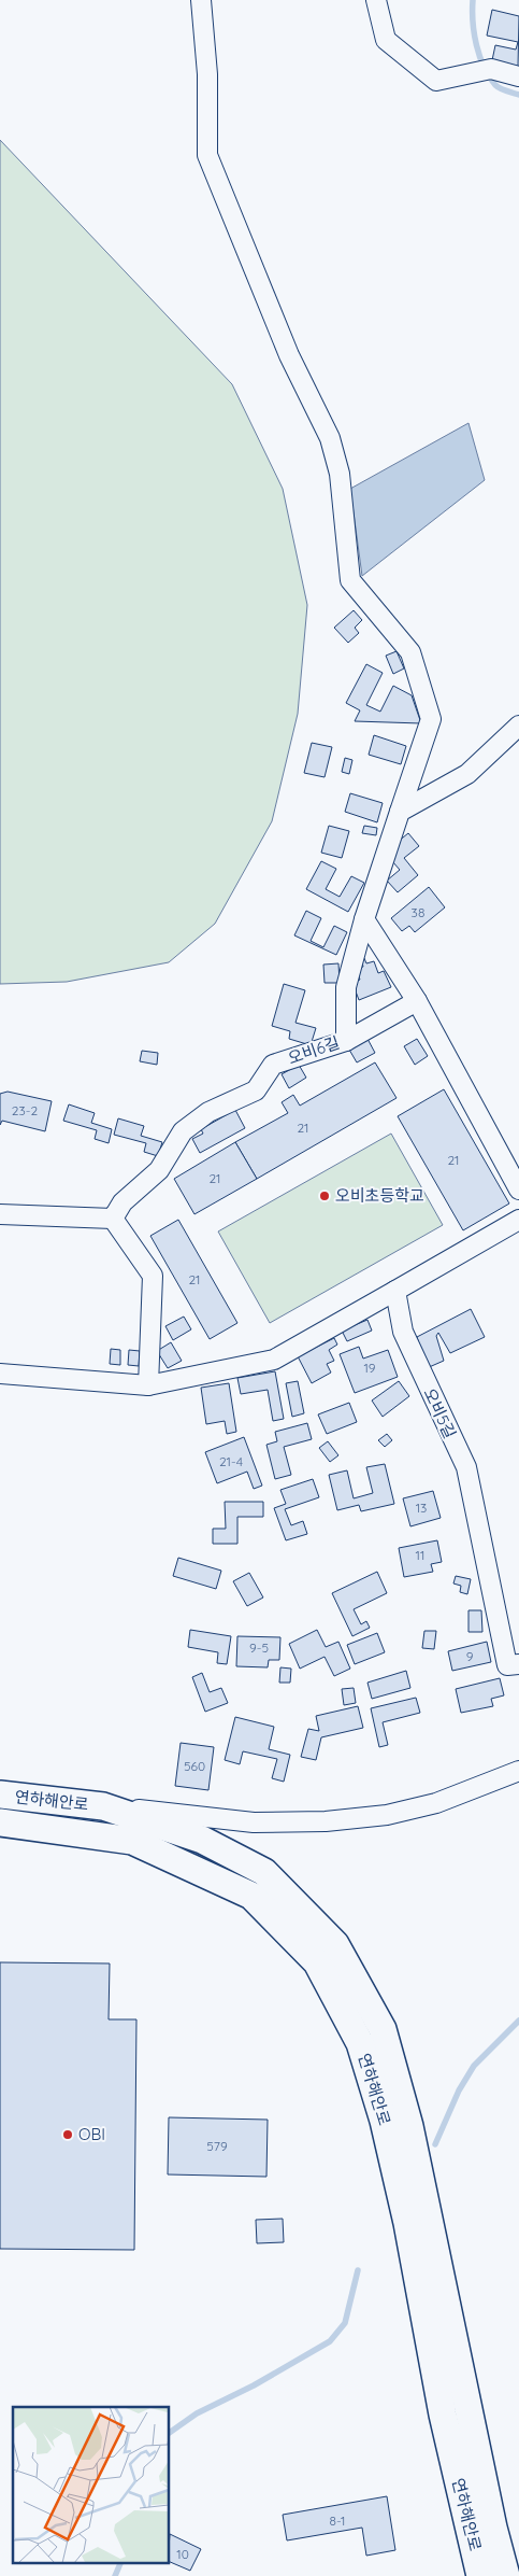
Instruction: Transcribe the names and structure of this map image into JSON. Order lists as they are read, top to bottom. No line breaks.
{"streets":{"street":["오비6길","오비5길","연하해안로"]},"places":["오비초등학교","OBI"],"house_numbers":["38","23-2","21","21","21","21","19","21-4","13","11","9-5","9","560","579","8-1","10"]}
